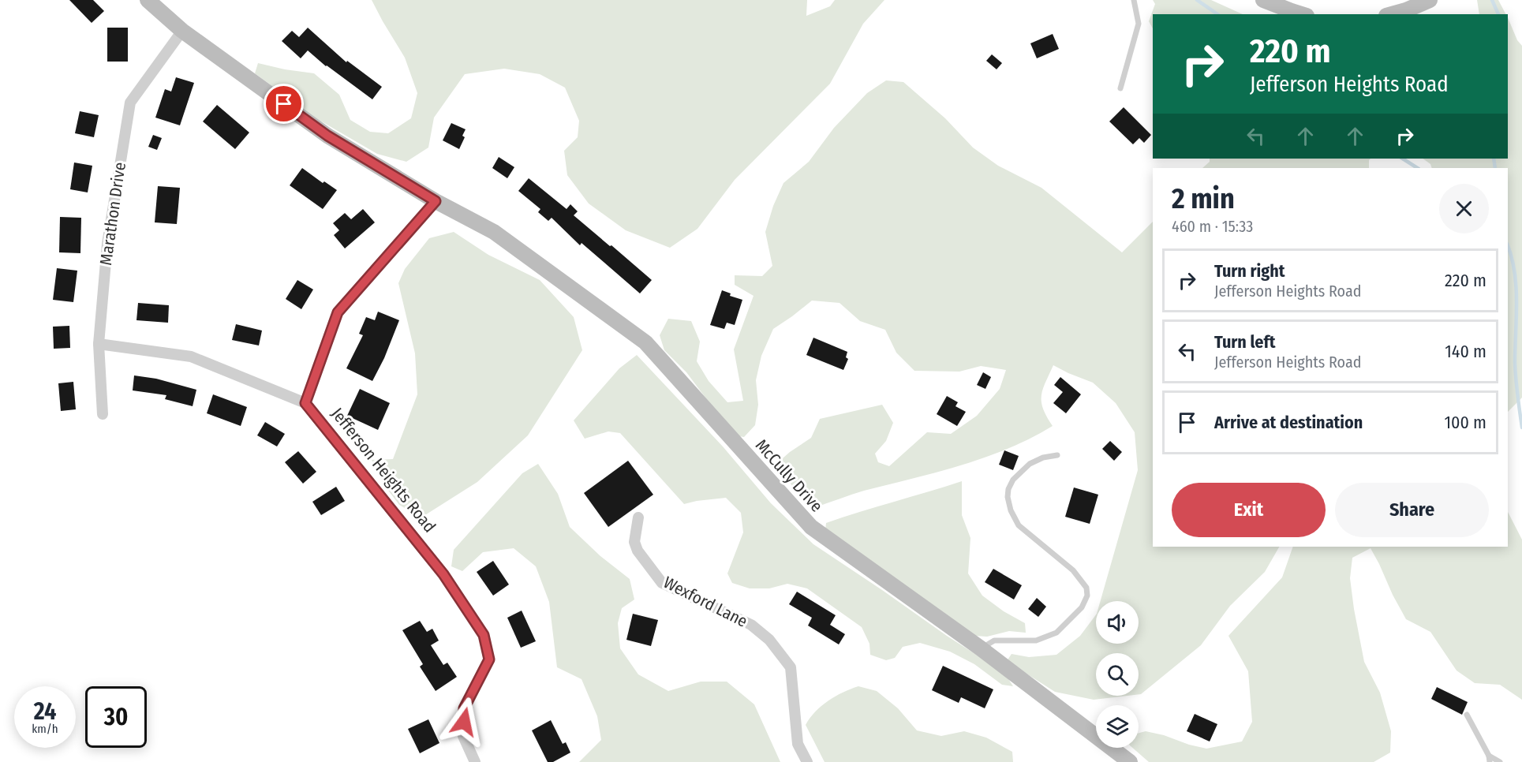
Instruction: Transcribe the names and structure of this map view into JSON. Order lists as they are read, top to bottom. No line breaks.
{"streets":{"street":["Marathon Drive","Jefferson Heights Road","McCully Drive","Wexford Lane"]},"page":{"turn":["220 m","Jefferson Heights Road"],"heading":["2 min","460 m · 15:33"],"list":[{"name":"Turn right","note":"Jefferson Heights Road","value":"220 m"},{"name":"Turn left","note":"Jefferson Heights Road","value":"140 m"},{"name":"Arrive at destination","value":"100 m"}],"buttons":["Exit","Share"],"speed":"24 km/h","limit":"30"}}
